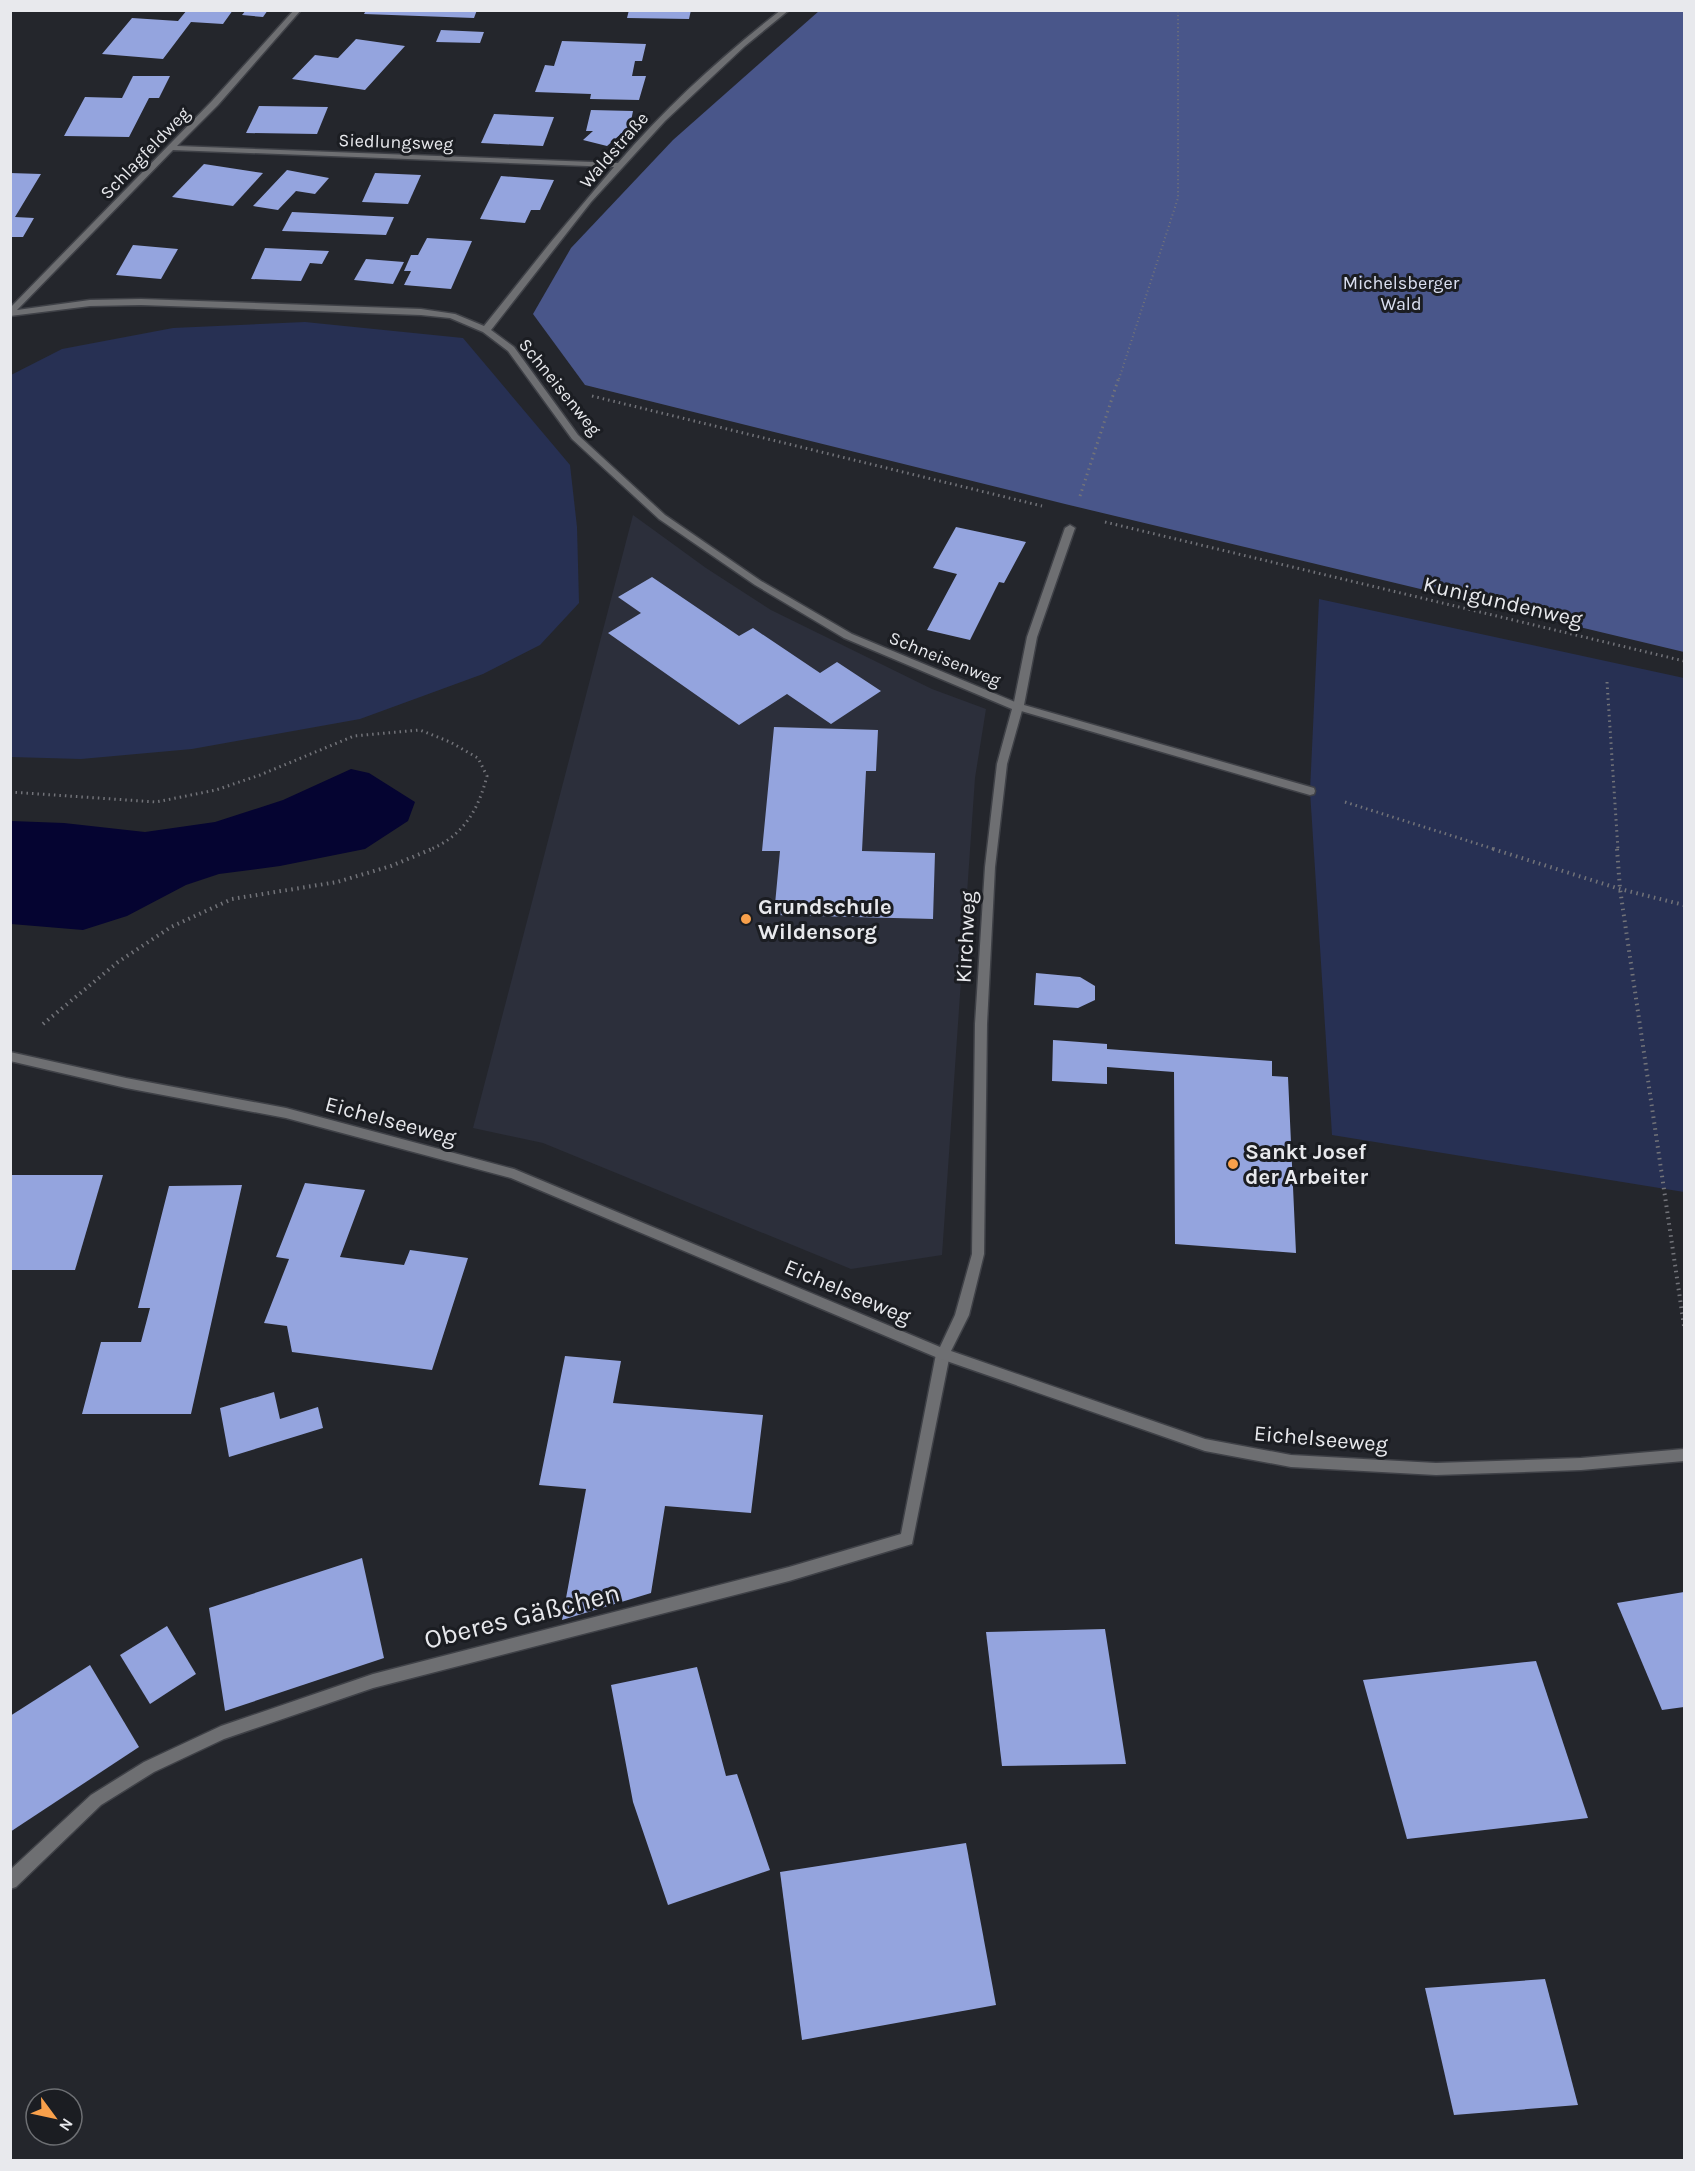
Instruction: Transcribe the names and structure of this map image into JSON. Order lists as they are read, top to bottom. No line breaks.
{"streets":{"street":["Siedlungsweg","Waldstraße","Schlagfeldweg","Schneisenweg","Kirchweg","Eichelseeweg","Oberes Gäßchen"],"path":["Kunigundenweg"]},"crossings":[["Siedlungsweg","Waldstraße"],["Siedlungsweg","Schlagfeldweg"],["Waldstraße","Schneisenweg"],["Schlagfeldweg","Schneisenweg"],["Schneisenweg","Kunigundenweg"],["Schneisenweg","Kirchweg"],["Kirchweg","Eichelseeweg"],["Kirchweg","Oberes Gäßchen"],["Eichelseeweg","Oberes Gäßchen"]],"parks":["Michelsberger Wald"],"places":["Grundschule Wildensorg","Sankt Josef der Arbeiter"],"north":"bottom right"}
